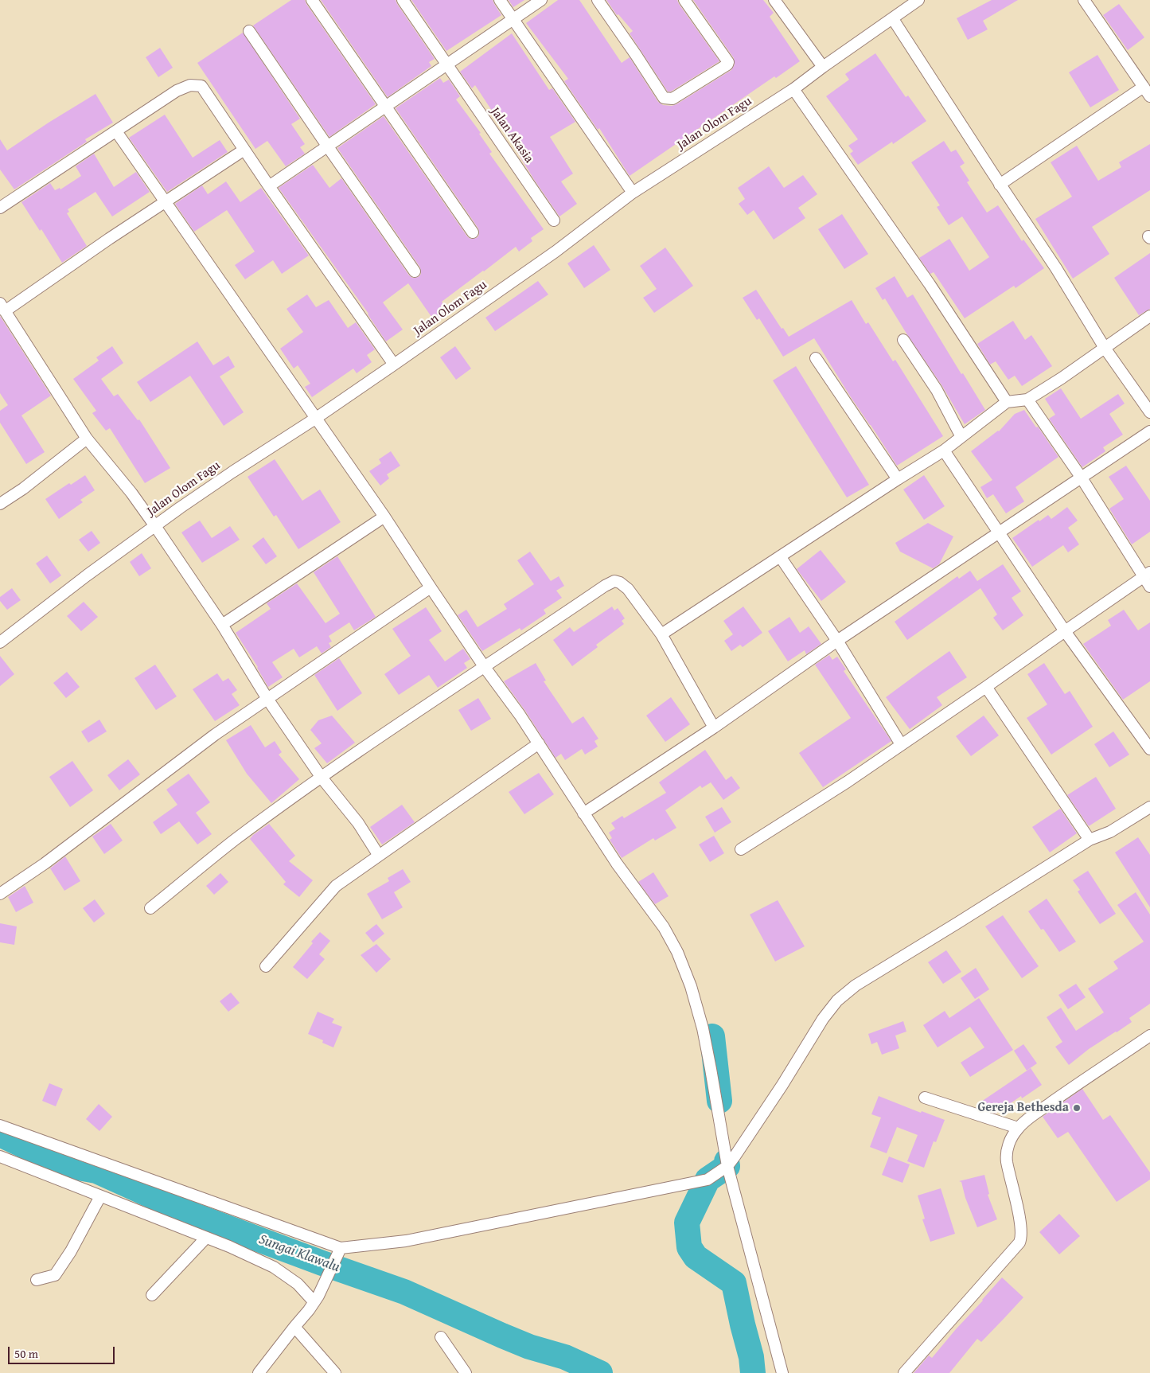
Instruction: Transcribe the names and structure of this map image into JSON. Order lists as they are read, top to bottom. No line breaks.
{"streets":{"street":["Jalan Olom Fagu","Jalan Akasia"]},"water":["Sungai Klawalu"],"places":["Gereja Bethesda"],"scale_bar":"50 m"}
